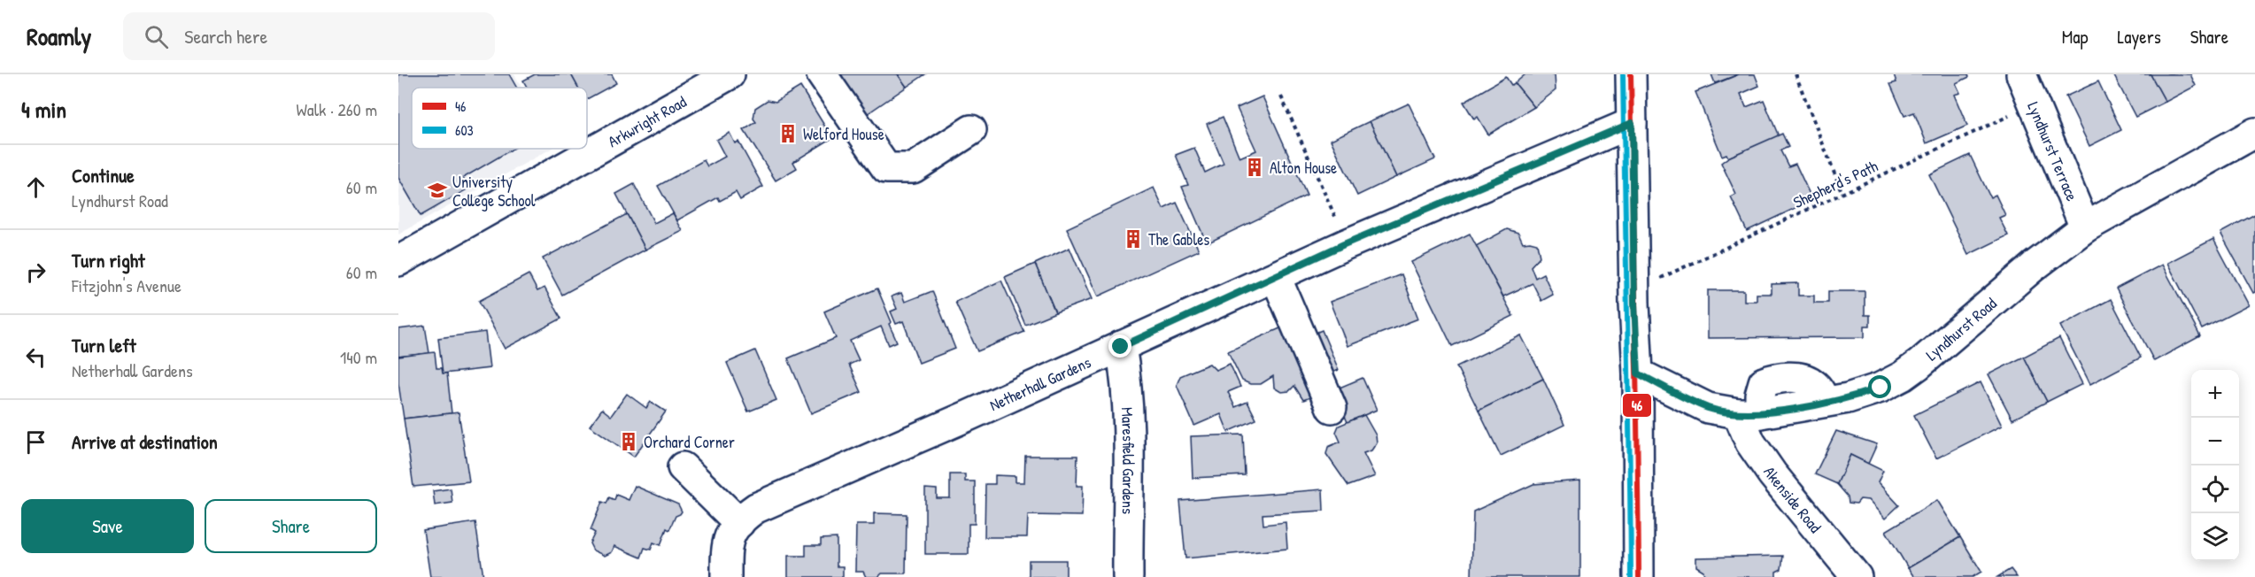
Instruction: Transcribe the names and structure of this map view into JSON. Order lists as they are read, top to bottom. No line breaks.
{"streets":{"street":["Arkwright Road","Lyndhurst Terrace","Lyndhurst Road","Netherhall Gardens","Maresfield Gardens","Akenside Road"],"path":["Shepherd's Path"]},"crossings":[["Lyndhurst Terrace","Lyndhurst Road"],["Lyndhurst Road","Akenside Road"],["Netherhall Gardens","Maresfield Gardens"]],"places":{"building":["Welford House","Alton House","The Gables","Orchard Corner"],"school or university":["University College School"]},"lines":["transit line 46","transit line 603"],"legend":["46","603"],"page":{"header":"Roamly","search":"Search here","nav":["Map","Layers","Share"],"heading":["4 min","Walk · 260 m"],"list":[["Continue","Lyndhurst Road","60 m"],["Turn right","Fitzjohn's Avenue","60 m"],["Turn left","Netherhall Gardens","140 m"],"Arrive at destination"],"map_buttons":["+","−"],"buttons":["Save","Share"]}}
